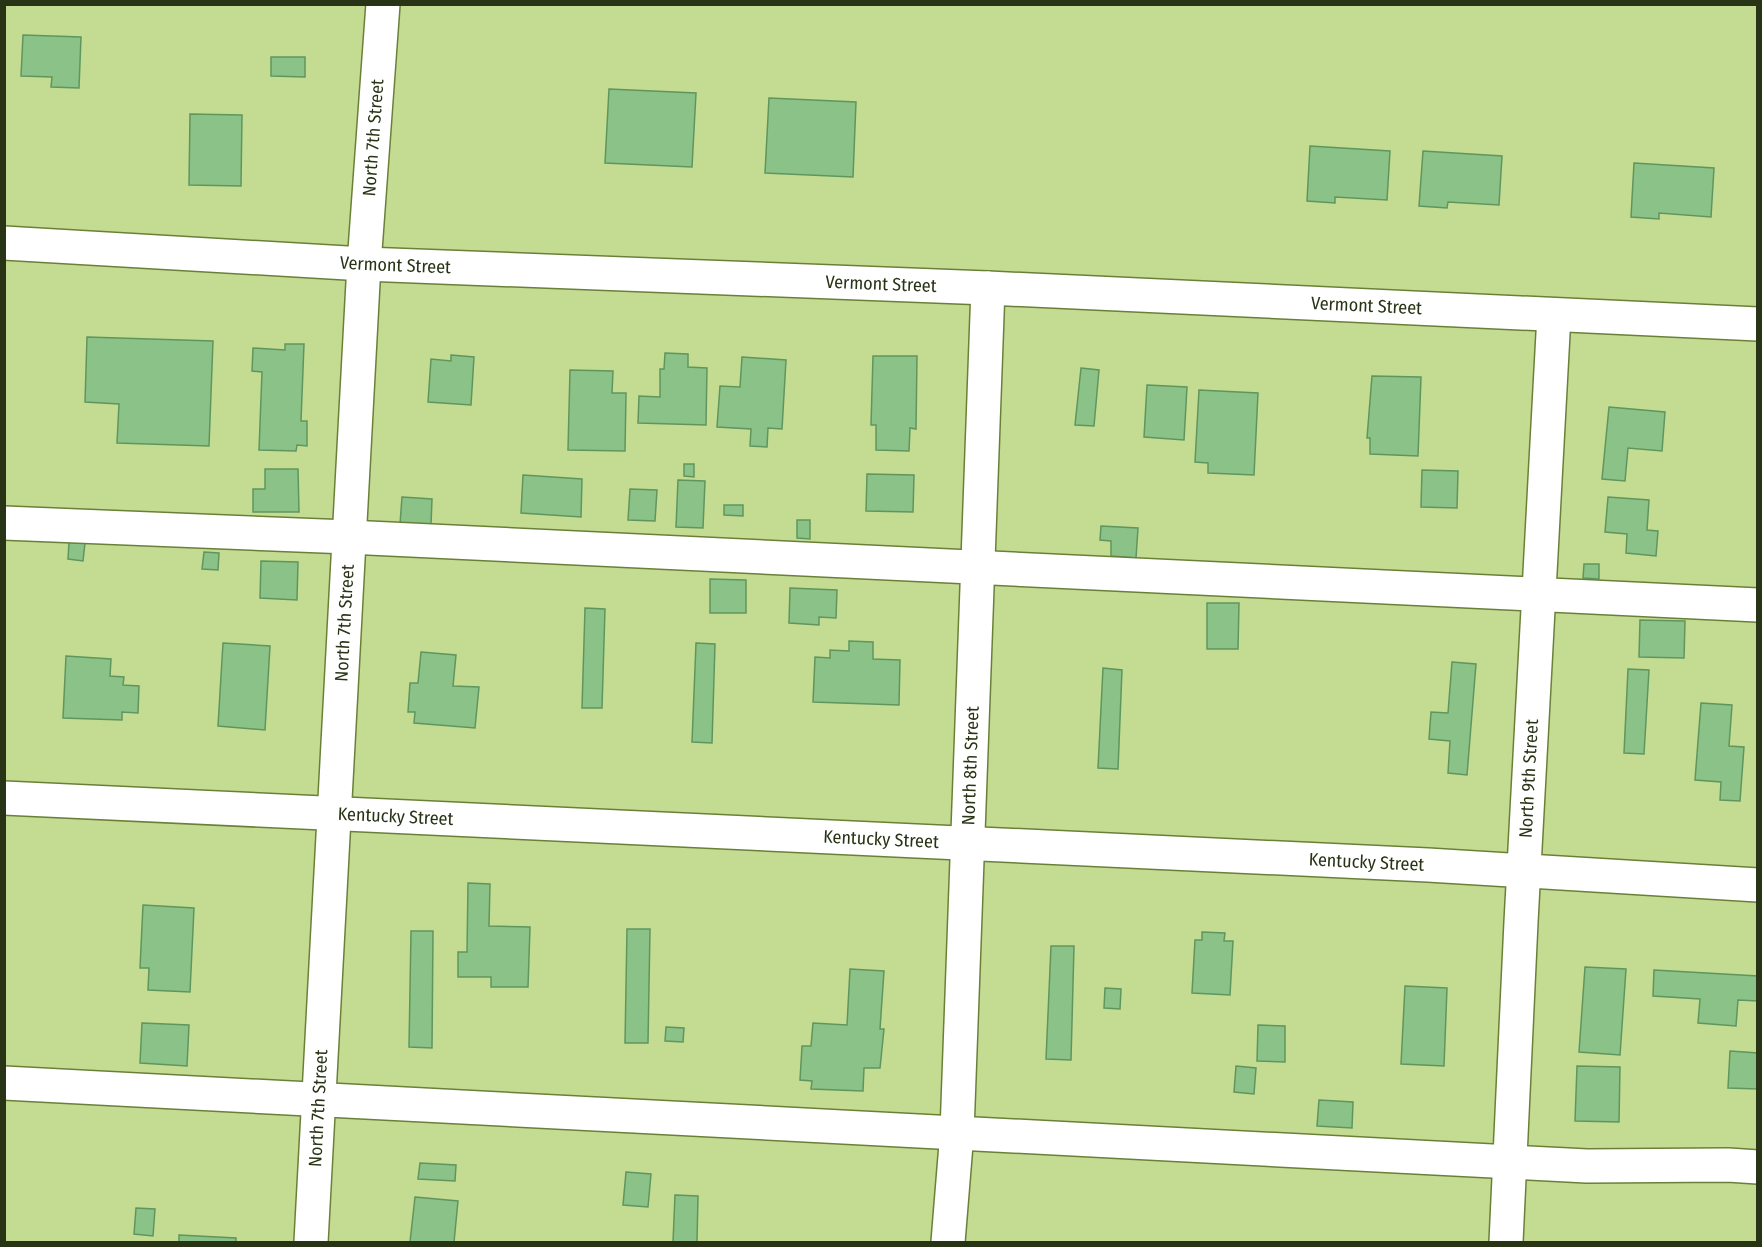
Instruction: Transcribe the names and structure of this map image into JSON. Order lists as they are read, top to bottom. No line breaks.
{"streets":{"street":["North 7th Street","Vermont Street","North 8th Street","North 9th Street","Kentucky Street"]},"crossings":[["North 7th Street","Vermont Street"],["North 7th Street","Kentucky Street"],["Vermont Street","North 8th Street"],["Vermont Street","North 9th Street"],["North 8th Street","Kentucky Street"],["North 9th Street","Kentucky Street"]]}
